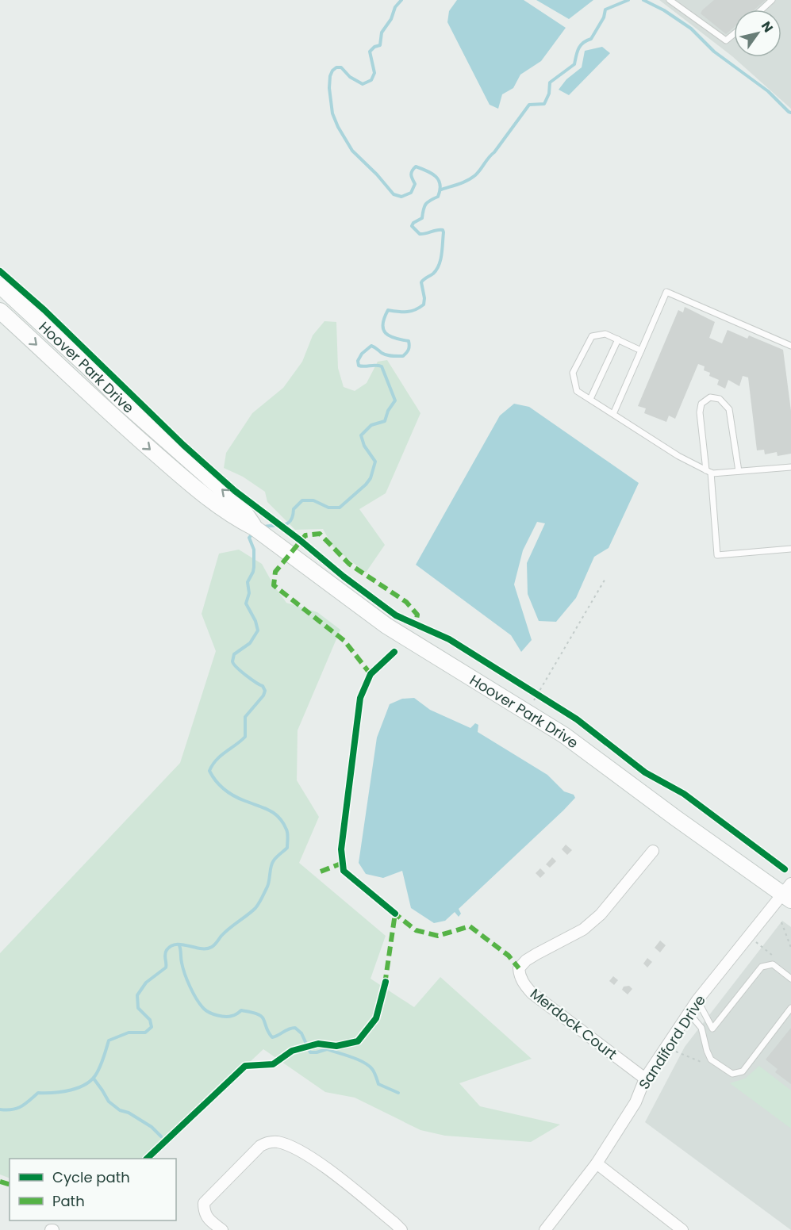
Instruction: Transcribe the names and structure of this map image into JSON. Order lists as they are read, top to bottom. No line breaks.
{"streets":{"street":["Hoover Park Drive","Merdock Court","Sandiford Drive"]},"crossings":[["Hoover Park Drive","Sandiford Drive"],["Merdock Court","Sandiford Drive"]],"legend":["Cycle path","Path"],"north":"top right"}
